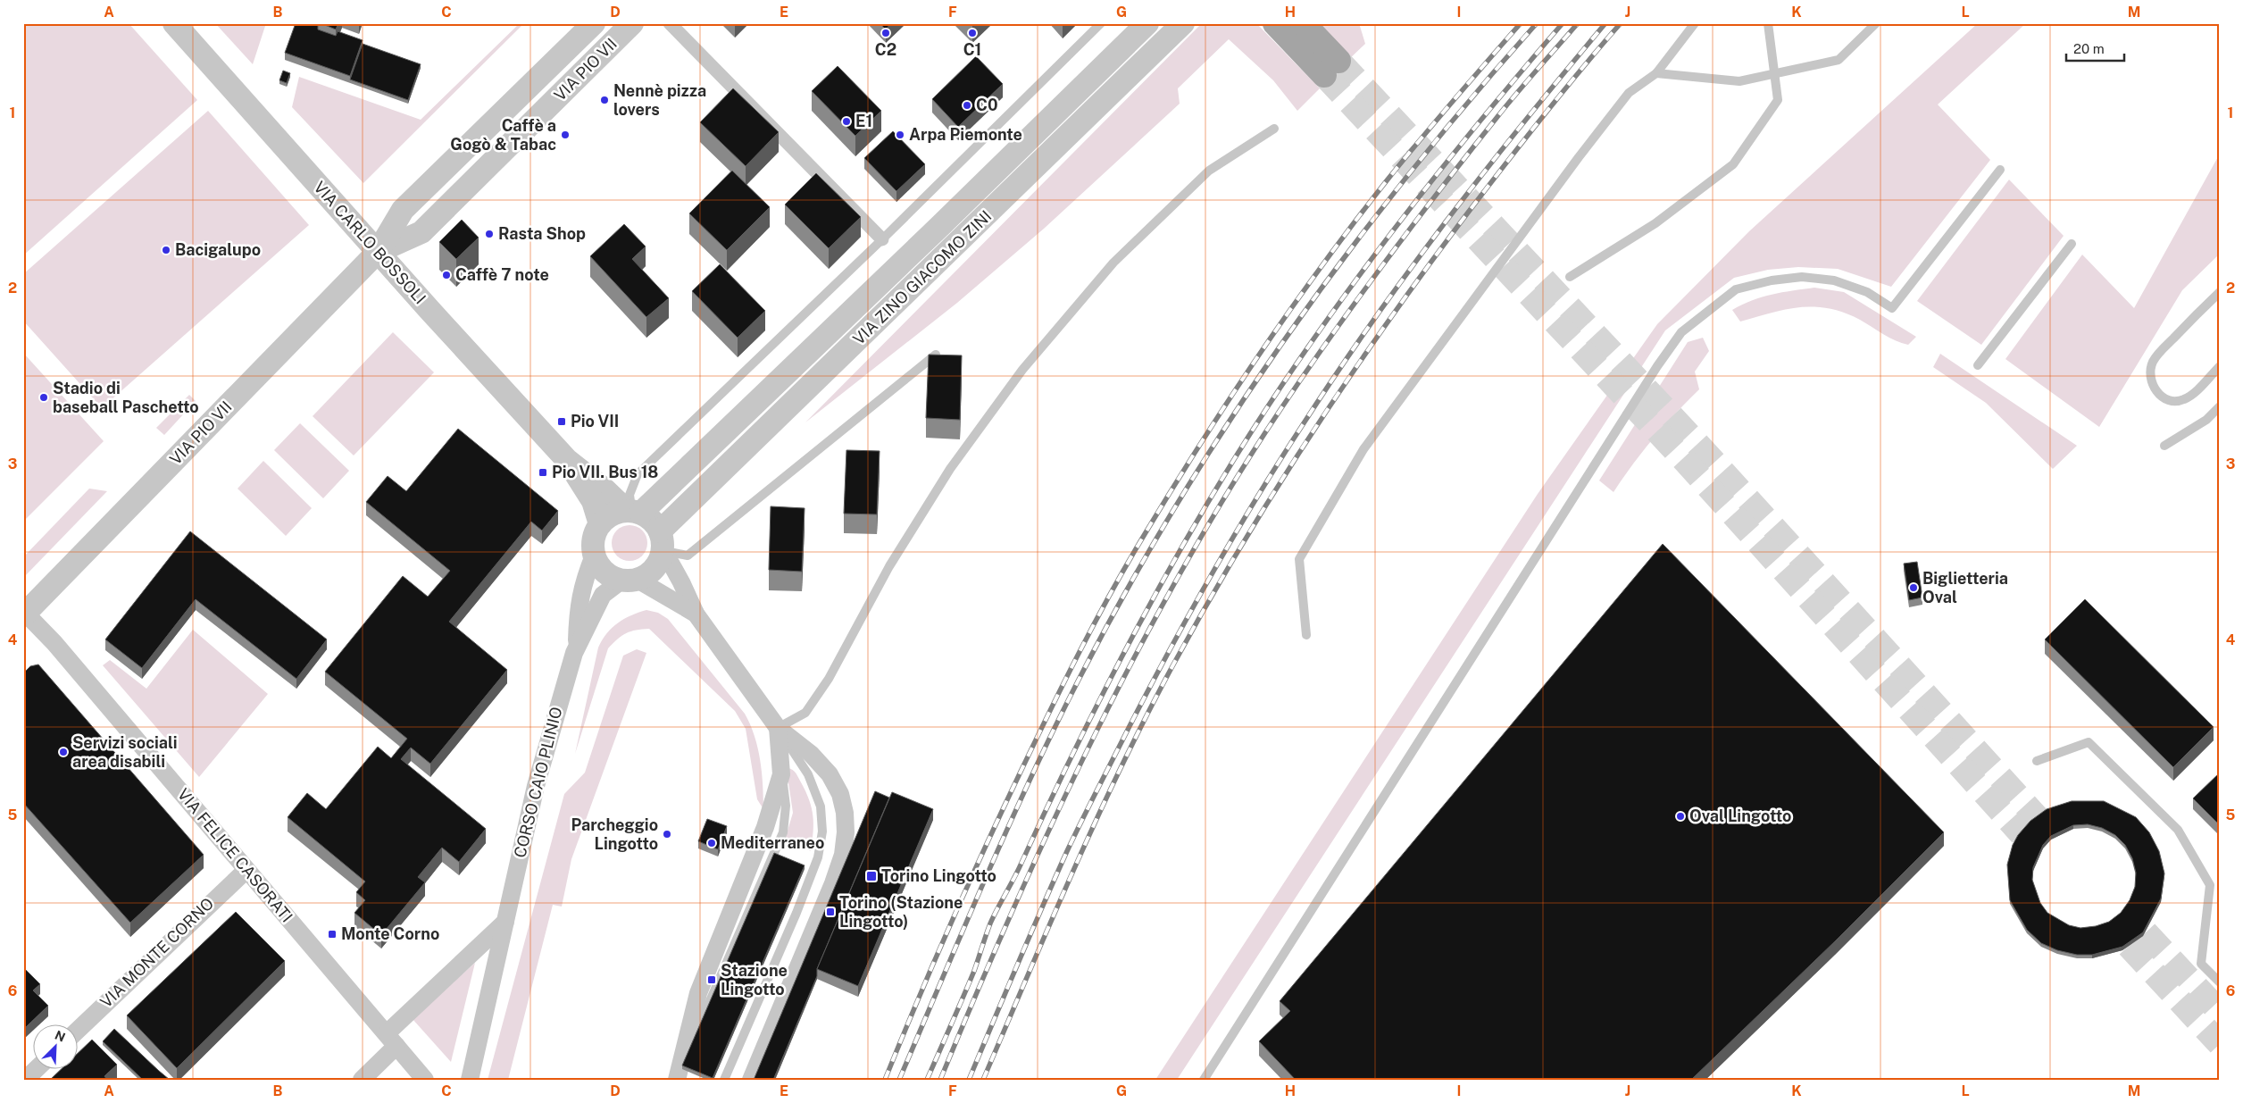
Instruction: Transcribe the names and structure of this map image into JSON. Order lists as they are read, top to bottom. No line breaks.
{"streets":{"street":["VIA PIO VII","VIA CARLO BOSSOLI","VIA ZINO GIACOMO ZINI","CORSO CAIO PLINIO","VIA FELICE CASORATI","VIA MONTE CORNO"]},"crossings":[["VIA PIO VII","VIA CARLO BOSSOLI"],["VIA PIO VII","VIA FELICE CASORATI"],["VIA CARLO BOSSOLI","VIA ZINO GIACOMO ZINI"],["VIA CARLO BOSSOLI","CORSO CAIO PLINIO"],["VIA ZINO GIACOMO ZINI","CORSO CAIO PLINIO"],["VIA FELICE CASORATI","VIA MONTE CORNO"]],"places":{"other":["C2","C1","Nennè pizza lovers","C0","E1","Caffè a Gogò & Tabac","Arpa Piemonte","Rasta Shop","Bacigalupo","Caffè 7 note","Stadio di baseball Paschetto","Biglietteria Oval","Servizi sociali area disabili","Oval Lingotto","Parcheggio Lingotto","Mediterraneo"],"transit":["Pio VII","Pio VII. Bus 18","Torino Lingotto","Torino (Stazione Lingotto)","Monte Corno","Stazione Lingotto"]},"scale_bar":"20 m","north":"top right","grid":{"columns":["A","B","C","D","E","F","G","H","I","J","K","L","M"],"rows":["1","2","3","4","5","6"]}}
